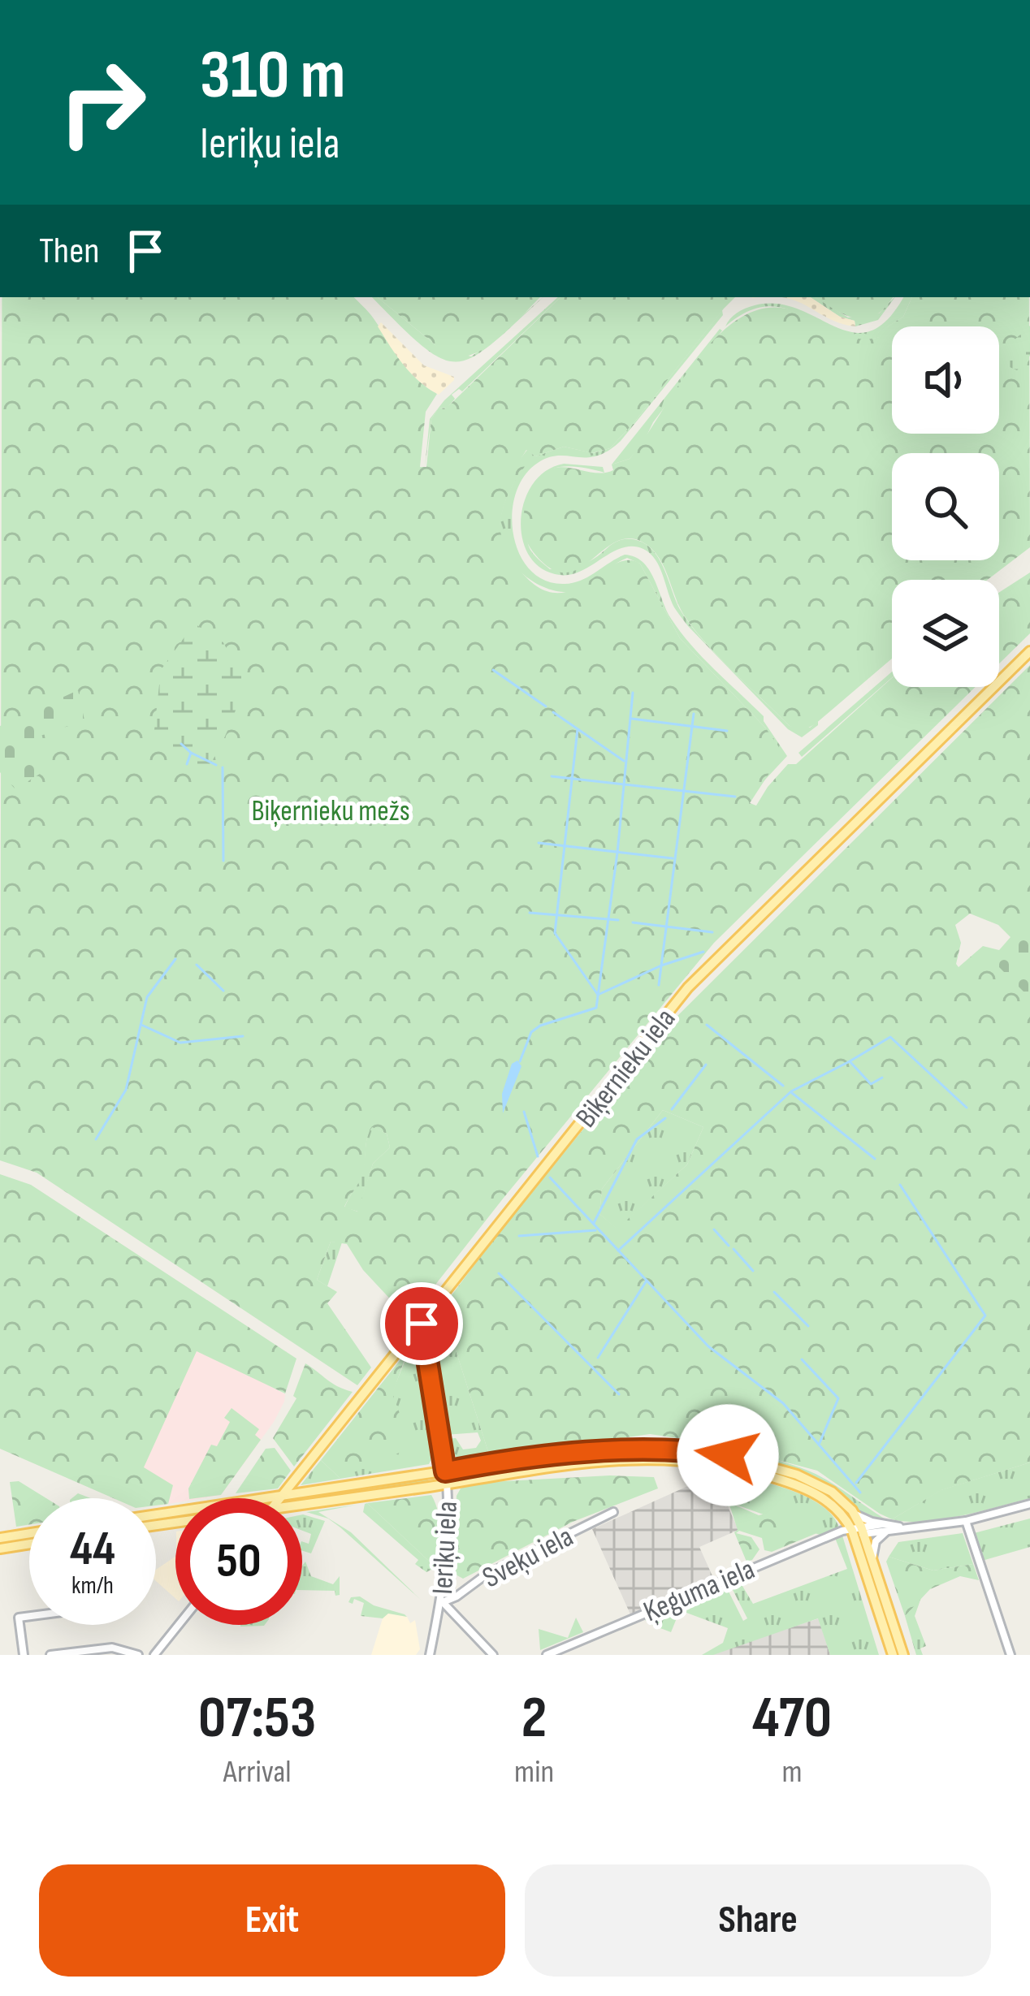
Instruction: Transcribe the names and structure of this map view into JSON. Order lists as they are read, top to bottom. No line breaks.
{"streets":{"main road":["Biķernieku iela"],"street":["Ieriķu iela","Sveķu iela","Ķeguma iela"]},"crossings":[["Biķernieku iela","Ieriķu iela"],["Ieriķu iela","Sveķu iela"]],"parks":["Biķernieku mežs"],"page":{"turn":["310 m","Ieriķu iela"],"then":"Then","speed":"44 km/h","limit":"50","eta":["07:53","Arrival","2","min","470","m"],"buttons":["Exit","Share"]}}
